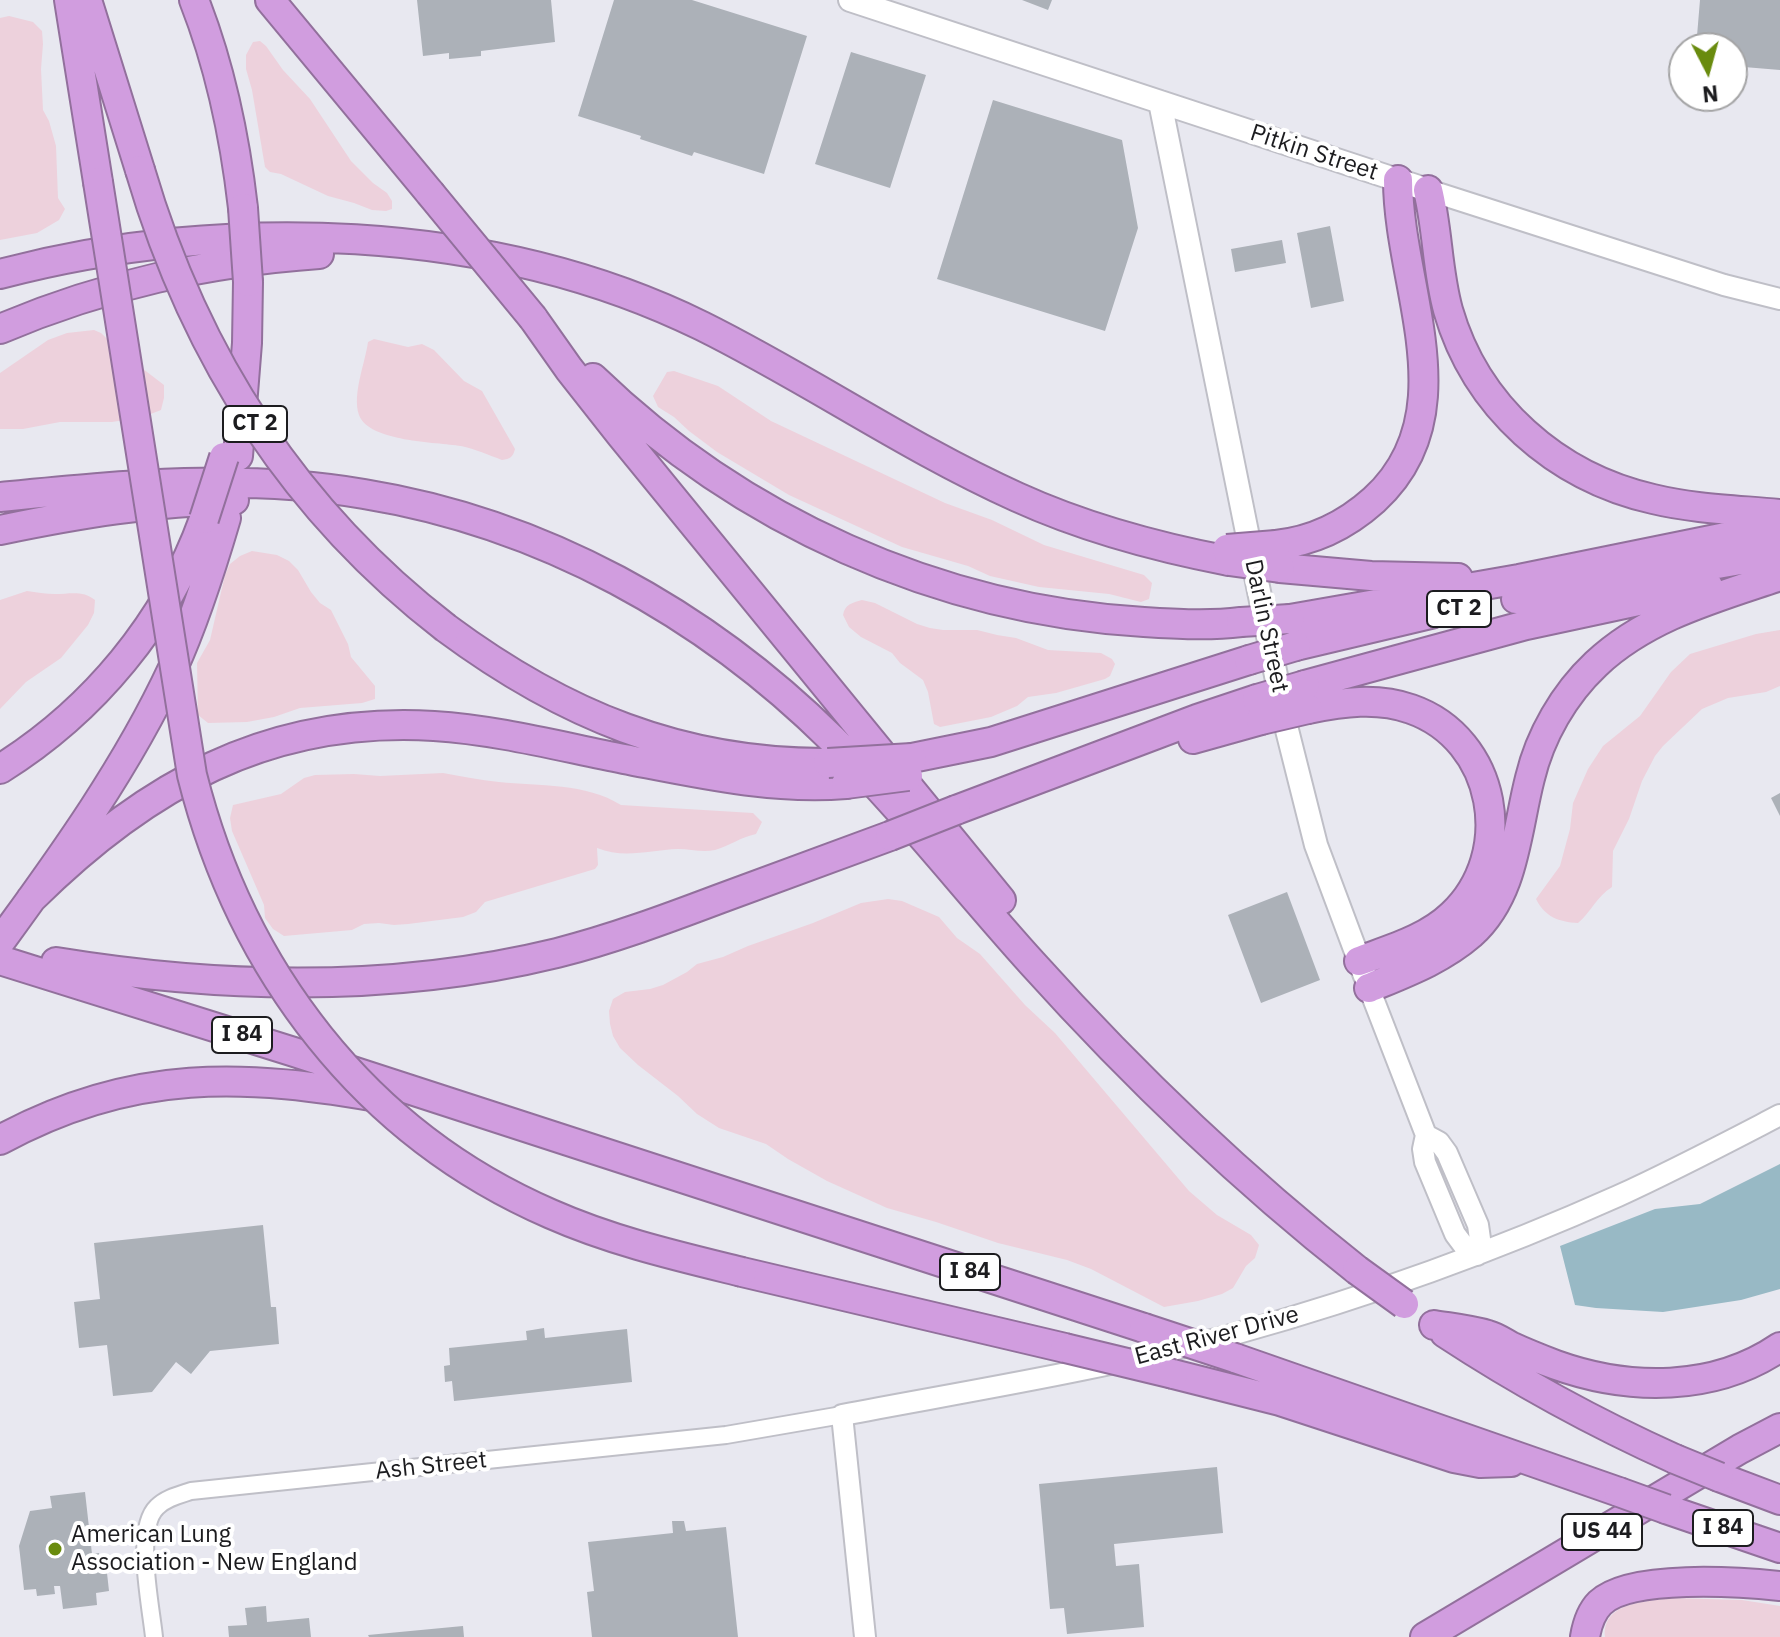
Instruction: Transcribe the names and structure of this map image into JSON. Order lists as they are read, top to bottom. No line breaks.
{"streets":{"highway":["CT 2","I 84","US 44"],"main road":["Pitkin Street","Darlin Street"],"street":["East River Drive","Ash Street"]},"crossings":[["Pitkin Street","Darlin Street"],["Darlin Street","East River Drive"],["East River Drive","Ash Street"]],"places":["American Lung Association - New England"],"north":"bottom"}
